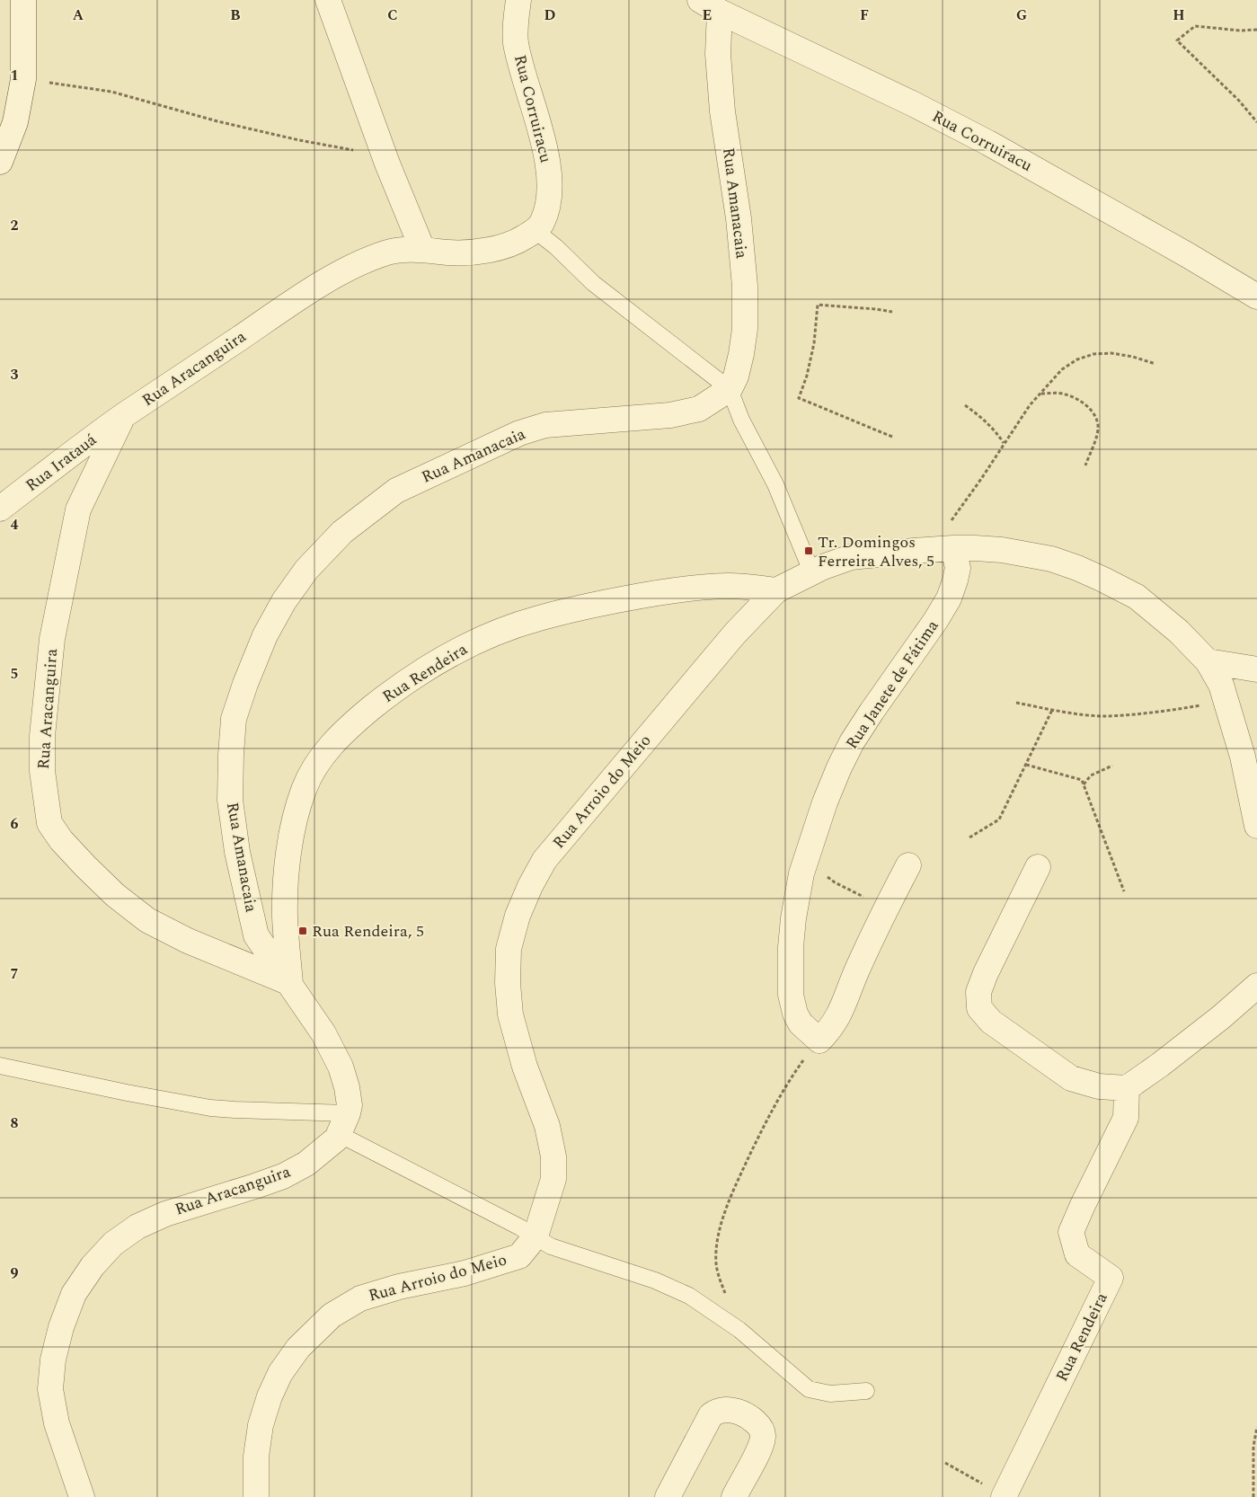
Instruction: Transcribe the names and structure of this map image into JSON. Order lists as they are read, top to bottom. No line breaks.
{"streets":{"street":["Rua Corruiracu","Rua Amanacaia","Rua Aracanguira","Rua Iratauá","Rua Rendeira","Rua Janete de Fátima","Rua Arroio do Meio"]},"crossings":[["Rua Corruiracu","Rua Amanacaia"],["Rua Amanacaia","Rua Aracanguira"],["Rua Amanacaia","Rua Rendeira"],["Rua Aracanguira","Rua Iratauá"],["Rua Aracanguira","Rua Rendeira"],["Rua Rendeira","Rua Arroio do Meio"],["Rua Janete de Fátima","Rua Arroio do Meio"]],"places":{"transit":["Tr. Domingos Ferreira Alves, 5","Rua Rendeira, 5"]},"grid":{"columns":["A","B","C","D","E","F","G","H"],"rows":["1","2","3","4","5","6","7","8","9"]}}
